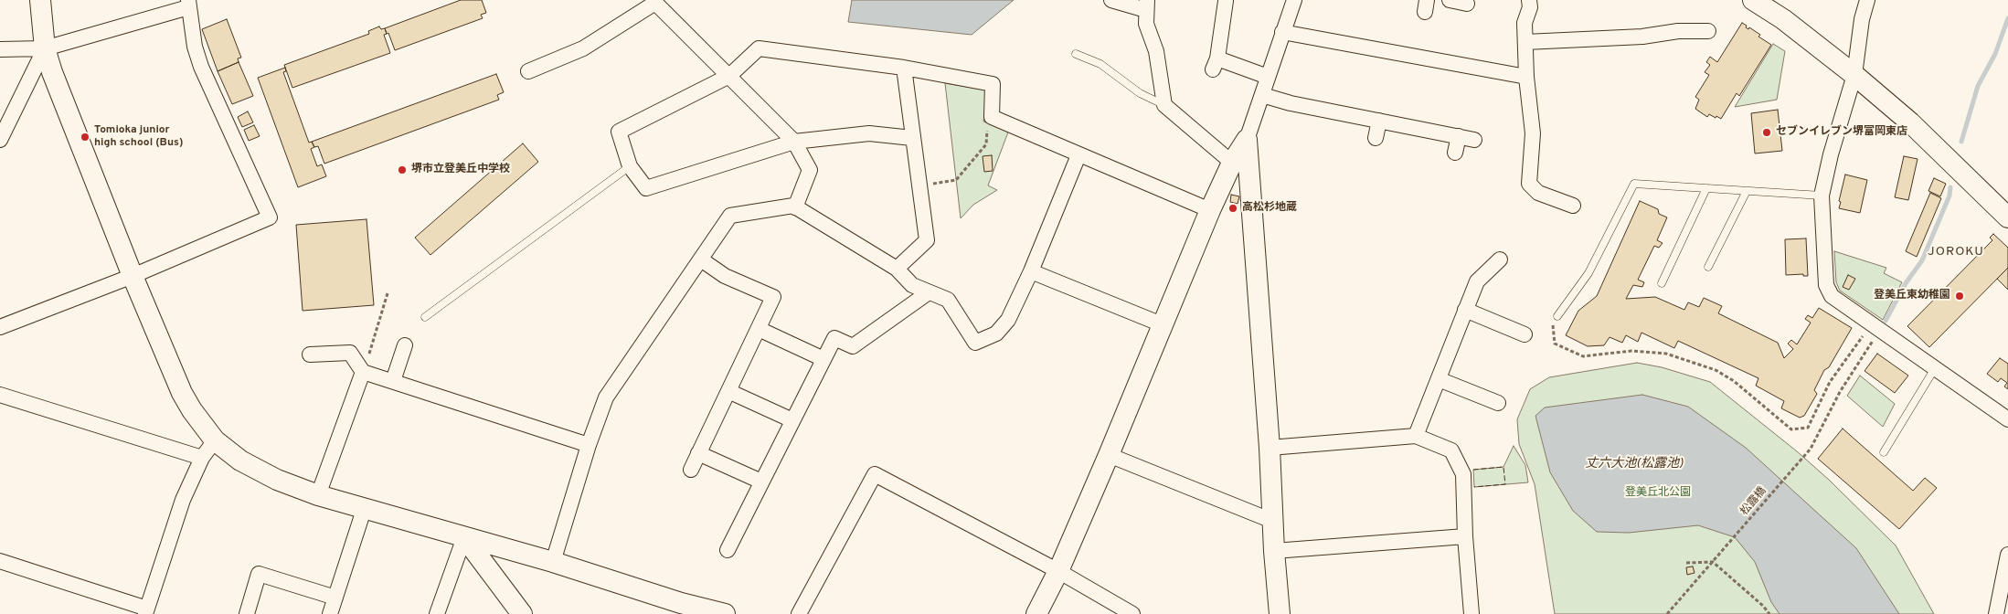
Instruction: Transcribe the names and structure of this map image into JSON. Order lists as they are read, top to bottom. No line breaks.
{"streets":{"path":["松露橋"]},"districts":["JOROKU"],"water":["丈六大池(松露池)"],"parks":["登美丘北公園"],"places":["セブンイレブン堺富岡東店","Tomioka junior high school (Bus)","堺市立登美丘中学校","高松杉地蔵","登美丘東幼稚園"]}
